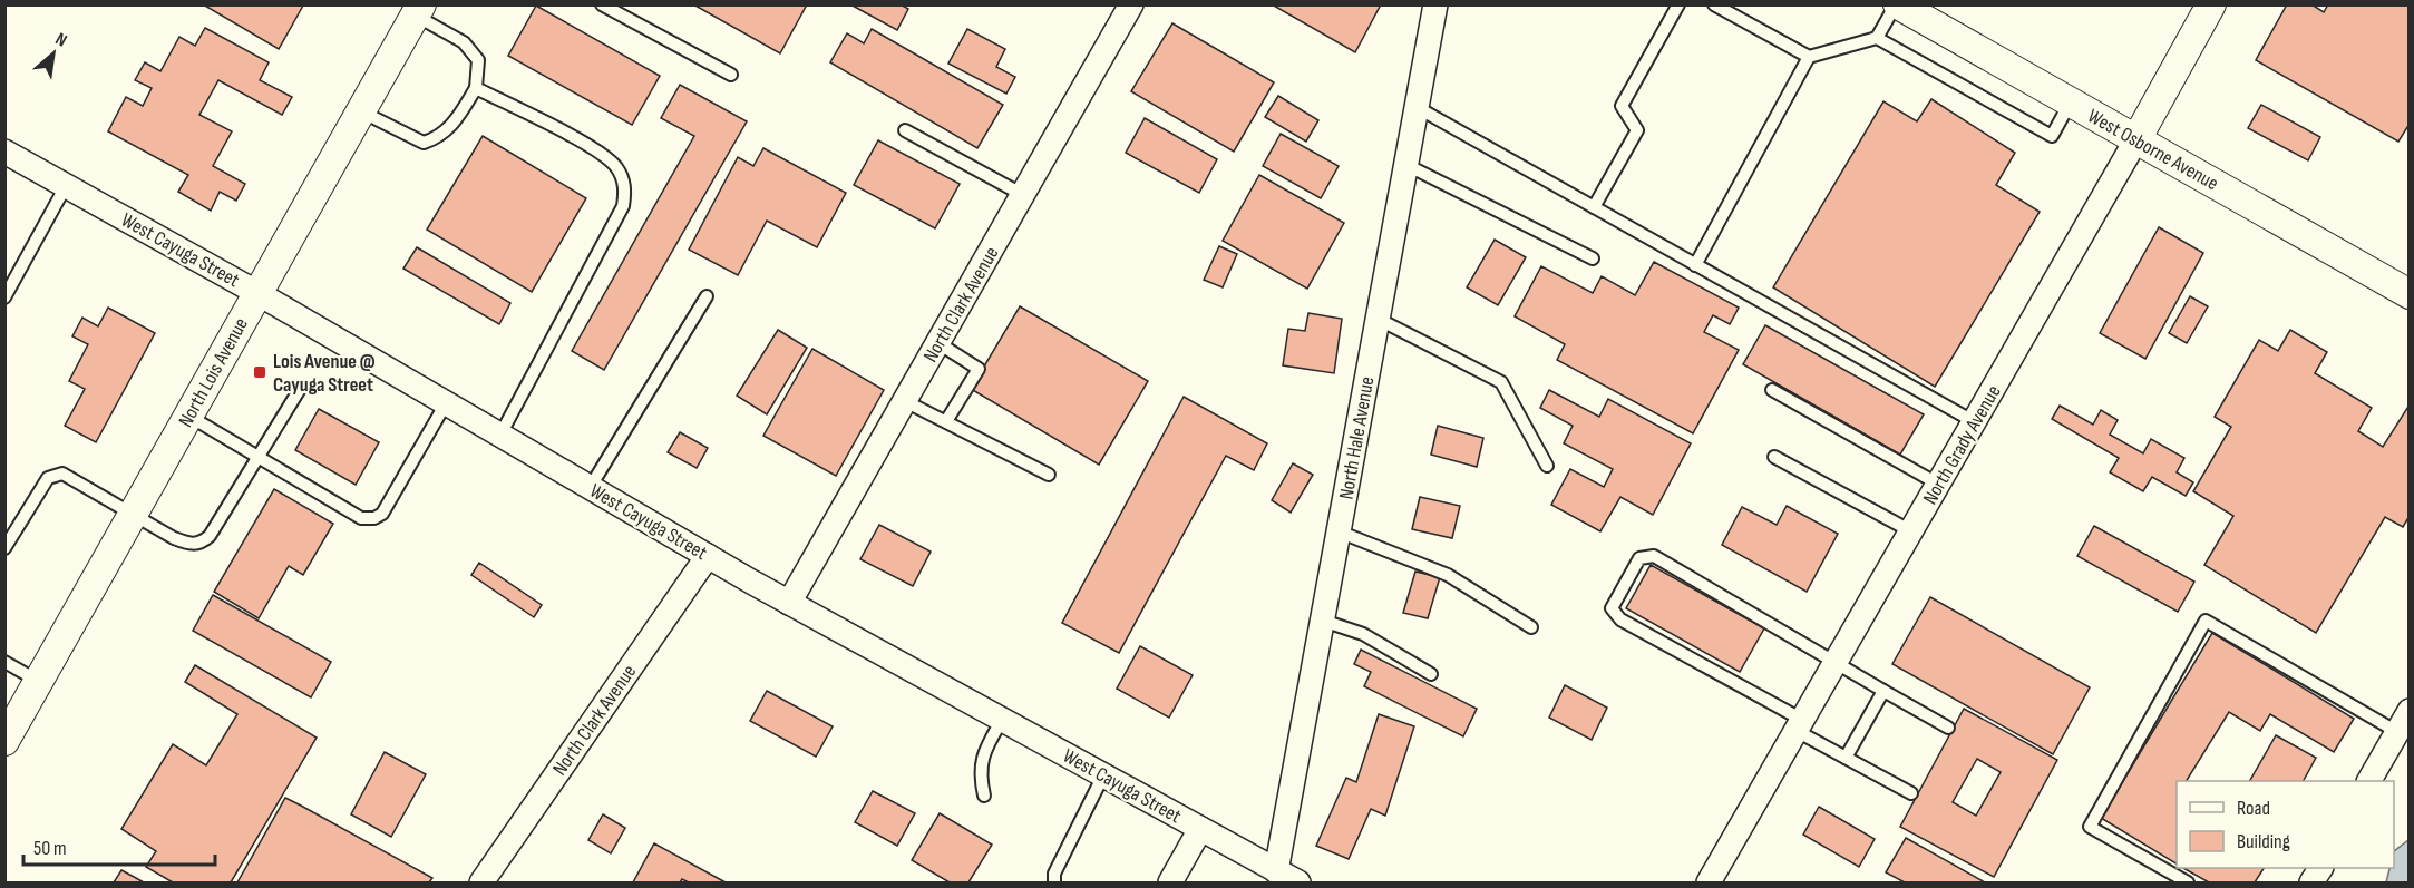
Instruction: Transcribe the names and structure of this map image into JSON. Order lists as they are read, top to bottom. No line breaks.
{"streets":{"street":["West Osborne Avenue","West Cayuga Street","North Clark Avenue","North Lois Avenue","North Hale Avenue","North Grady Avenue"]},"crossings":[["West Osborne Avenue","North Grady Avenue"],["West Cayuga Street","North Clark Avenue"],["West Cayuga Street","North Lois Avenue"],["West Cayuga Street","North Hale Avenue"]],"places":{"transit":["Lois Avenue @ Cayuga Street"]},"legend":["Road","Building"],"scale_bar":"50 m","north":"top right"}
